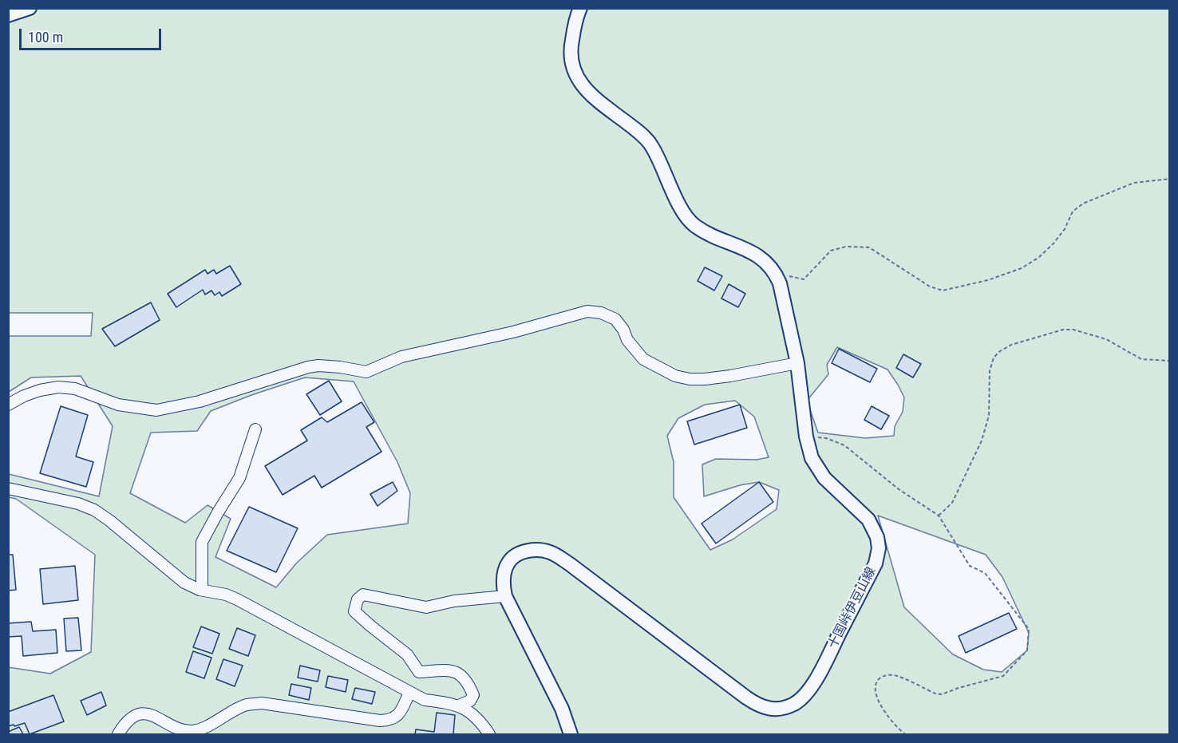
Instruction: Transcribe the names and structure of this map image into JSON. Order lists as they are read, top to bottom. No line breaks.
{"streets":{"main road":["十国峠伊豆山線"]},"scale_bar":"100 m"}
